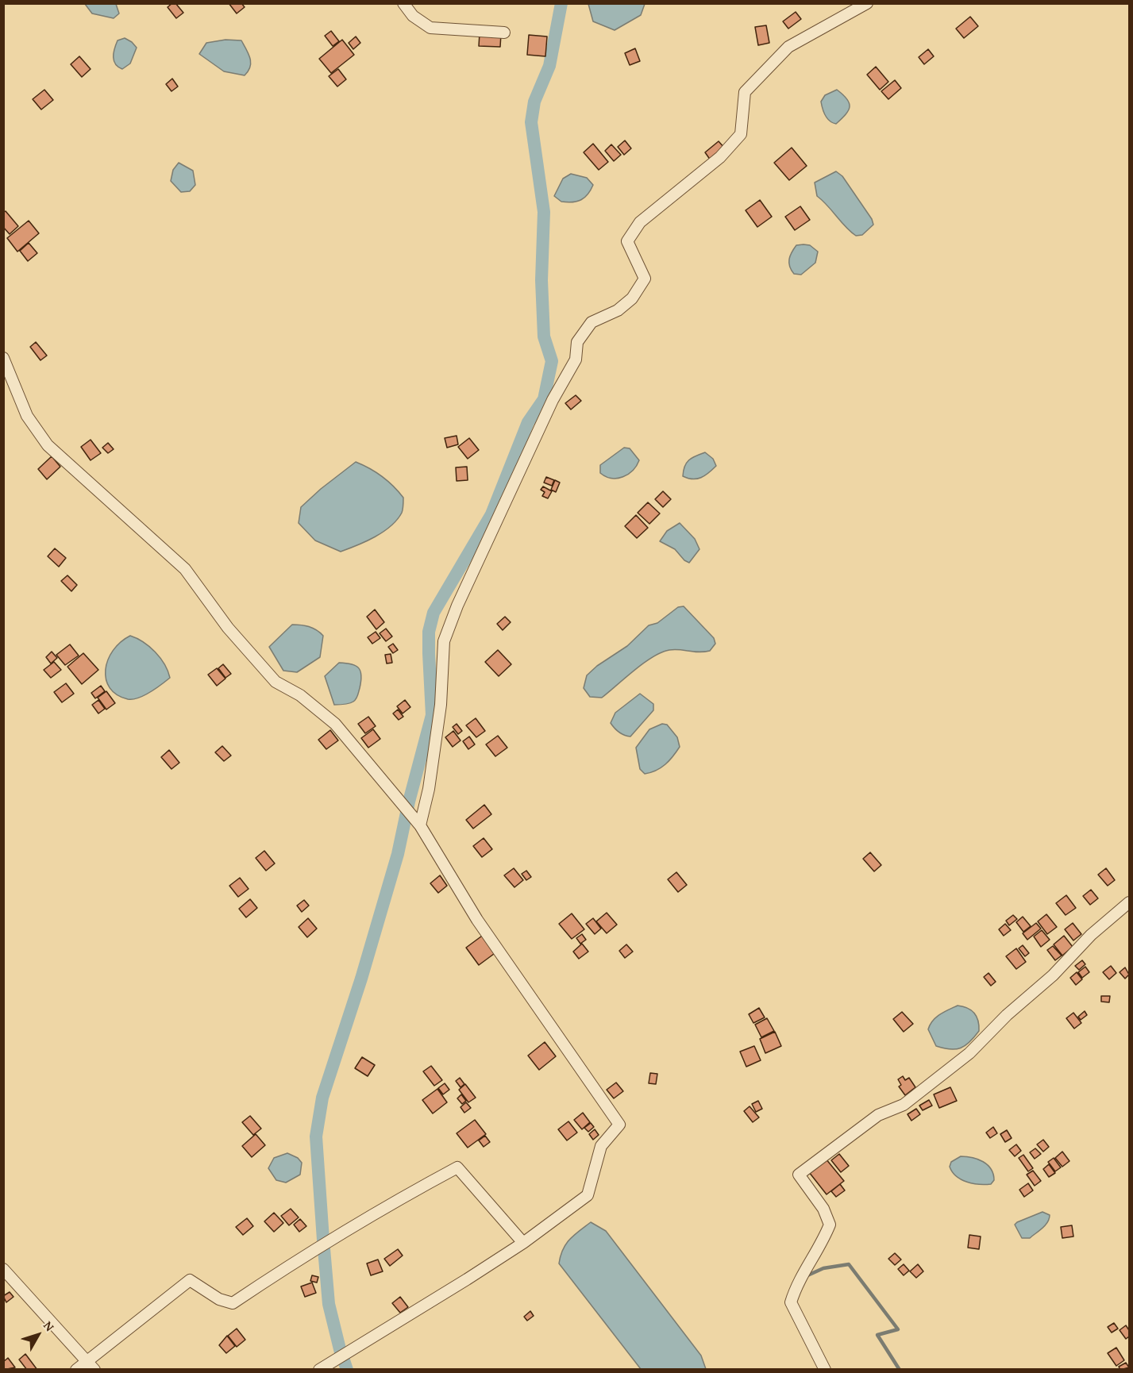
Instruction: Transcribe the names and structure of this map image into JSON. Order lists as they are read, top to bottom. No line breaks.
{"north":"top right"}
